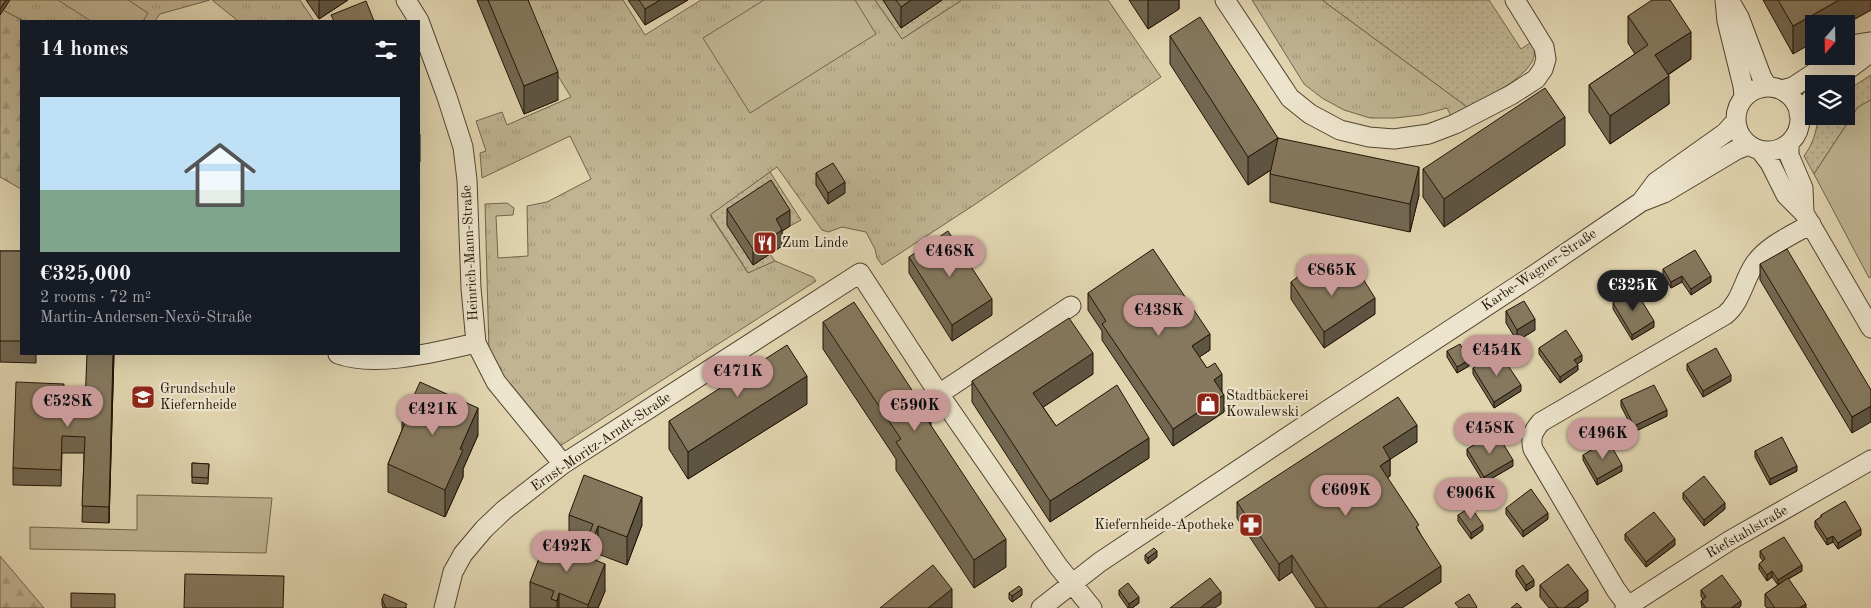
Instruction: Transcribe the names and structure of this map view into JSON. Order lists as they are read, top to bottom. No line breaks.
{"streets":{"street":["Heinrich-Mann-Straße","Karbe-Wagner-Straße","Ernst-Moritz-Arndt-Straße","Riefstahlstraße"]},"crossings":[["Heinrich-Mann-Straße","Ernst-Moritz-Arndt-Straße"],["Karbe-Wagner-Straße","Ernst-Moritz-Arndt-Straße"]],"places":{"restaurant":["Zum Linde"],"school or university":["Grundschule Kiefernheide"],"shop":["Stadtbäckerei Kowalewski"],"pharmacy":["Kiefernheide-Apotheke"]},"north":"bottom","page":{"heading":"14 homes","list":[{"name":"€325,000","note":"2 rooms · 72 m² · Martin-Andersen-Nexö-Straße"}],"price":["€468K","€865K","€325K","€438K","€454K","€471K","€528K","€590K","€421K","€458K","€496K","€609K","€906K","€492K"]}}
